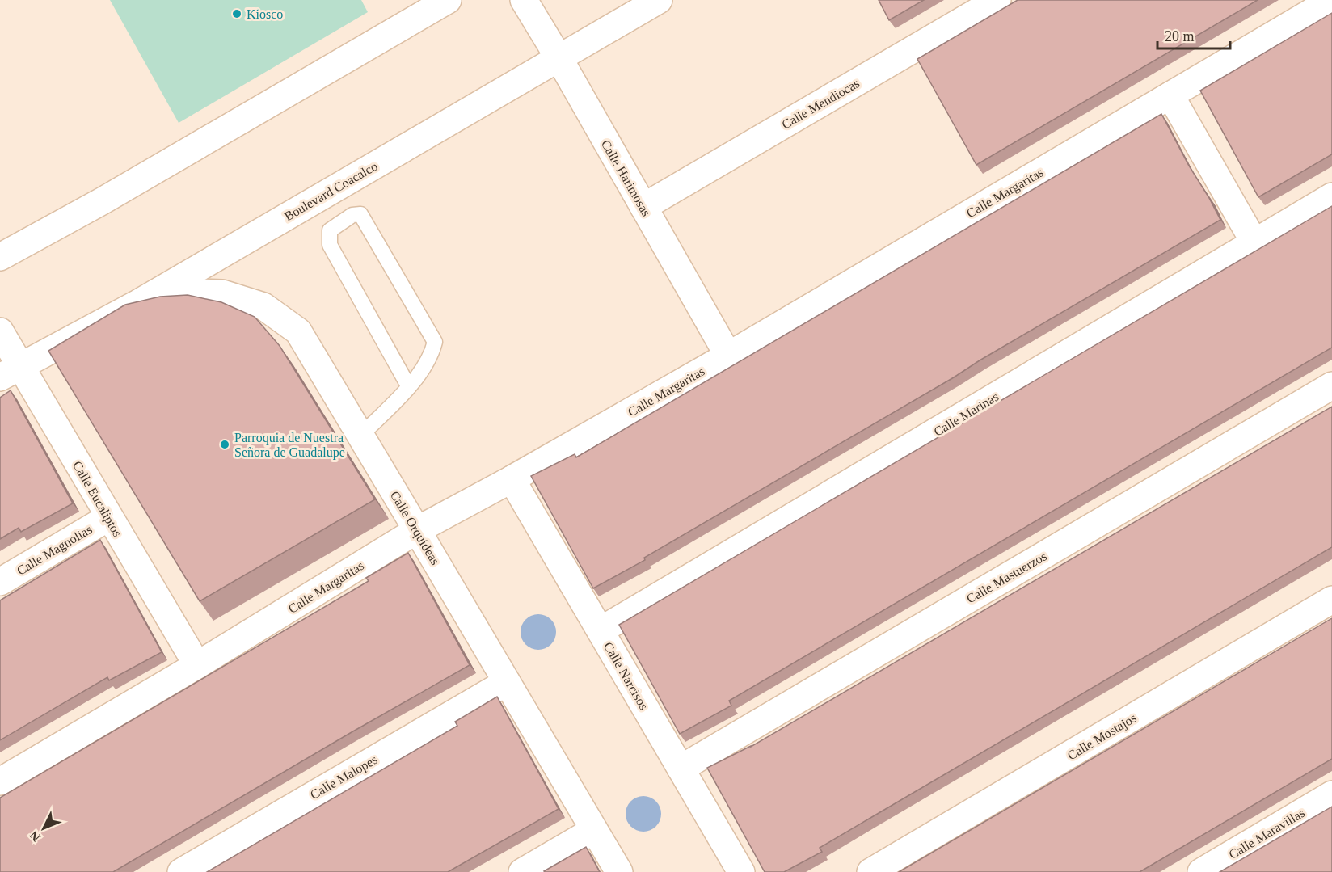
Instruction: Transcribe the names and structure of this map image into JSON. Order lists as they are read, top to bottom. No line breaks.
{"streets":{"street":["Calle Mendiocas","Calle Harimosas","Boulevard Coacalco","Calle Margaritas","Calle Marinas","Calle Eucaliptos","Calle Orquídeas","Calle Magnolias","Calle Mastuerzos","Calle Narcisos","Calle Mostajos","Calle Malopes","Calle Maravillas"]},"crossings":[["Calle Mendiocas","Calle Harimosas"],["Calle Harimosas","Boulevard Coacalco"],["Calle Harimosas","Calle Margaritas"],["Boulevard Coacalco","Calle Eucaliptos"],["Boulevard Coacalco","Calle Orquídeas"],["Calle Margaritas","Calle Eucaliptos"],["Calle Margaritas","Calle Orquídeas"],["Calle Margaritas","Calle Narcisos"],["Calle Marinas","Calle Narcisos"],["Calle Eucaliptos","Calle Magnolias"],["Calle Orquídeas","Calle Malopes"],["Calle Mastuerzos","Calle Narcisos"]],"places":["Kiosco","Parroquia de Nuestra Señora de Guadalupe"],"scale_bar":"20 m","north":"bottom left"}
